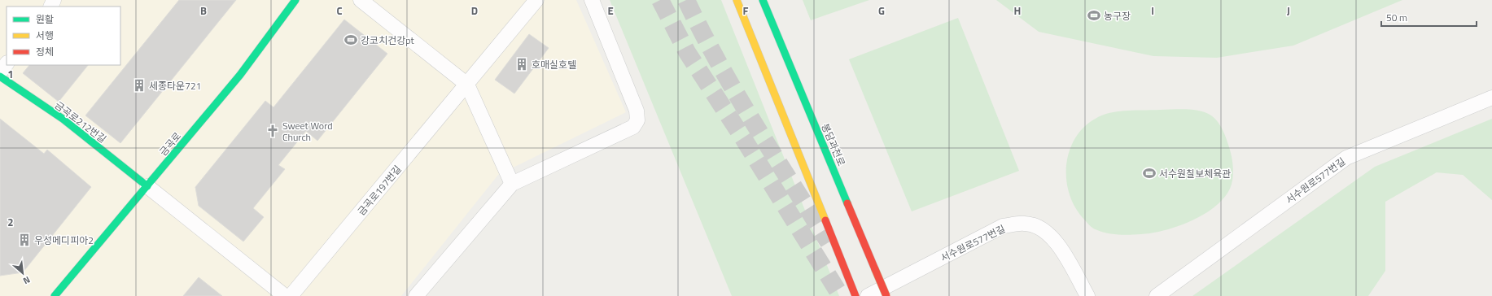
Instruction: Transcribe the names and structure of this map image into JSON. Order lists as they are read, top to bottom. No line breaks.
{"streets":{"main road":["금곡로212번길","금곡로","봉담과천로"],"street":["서수원로577번길","금곡로197번길"]},"crossings":[["금곡로212번길","금곡로"]],"places":{"sports":["농구장","강코치건강pt","서수원칠보체육관"],"building":["호매실호텔","세종타운721","우성메디피아2"],"church":["Sweet Word Church"]},"legend":["원활","서행","정체"],"scale_bar":"50 m","north":"bottom right","grid":{"columns":["B","C","D","E","F","G","H","I","J"],"rows":["1","2"]}}
